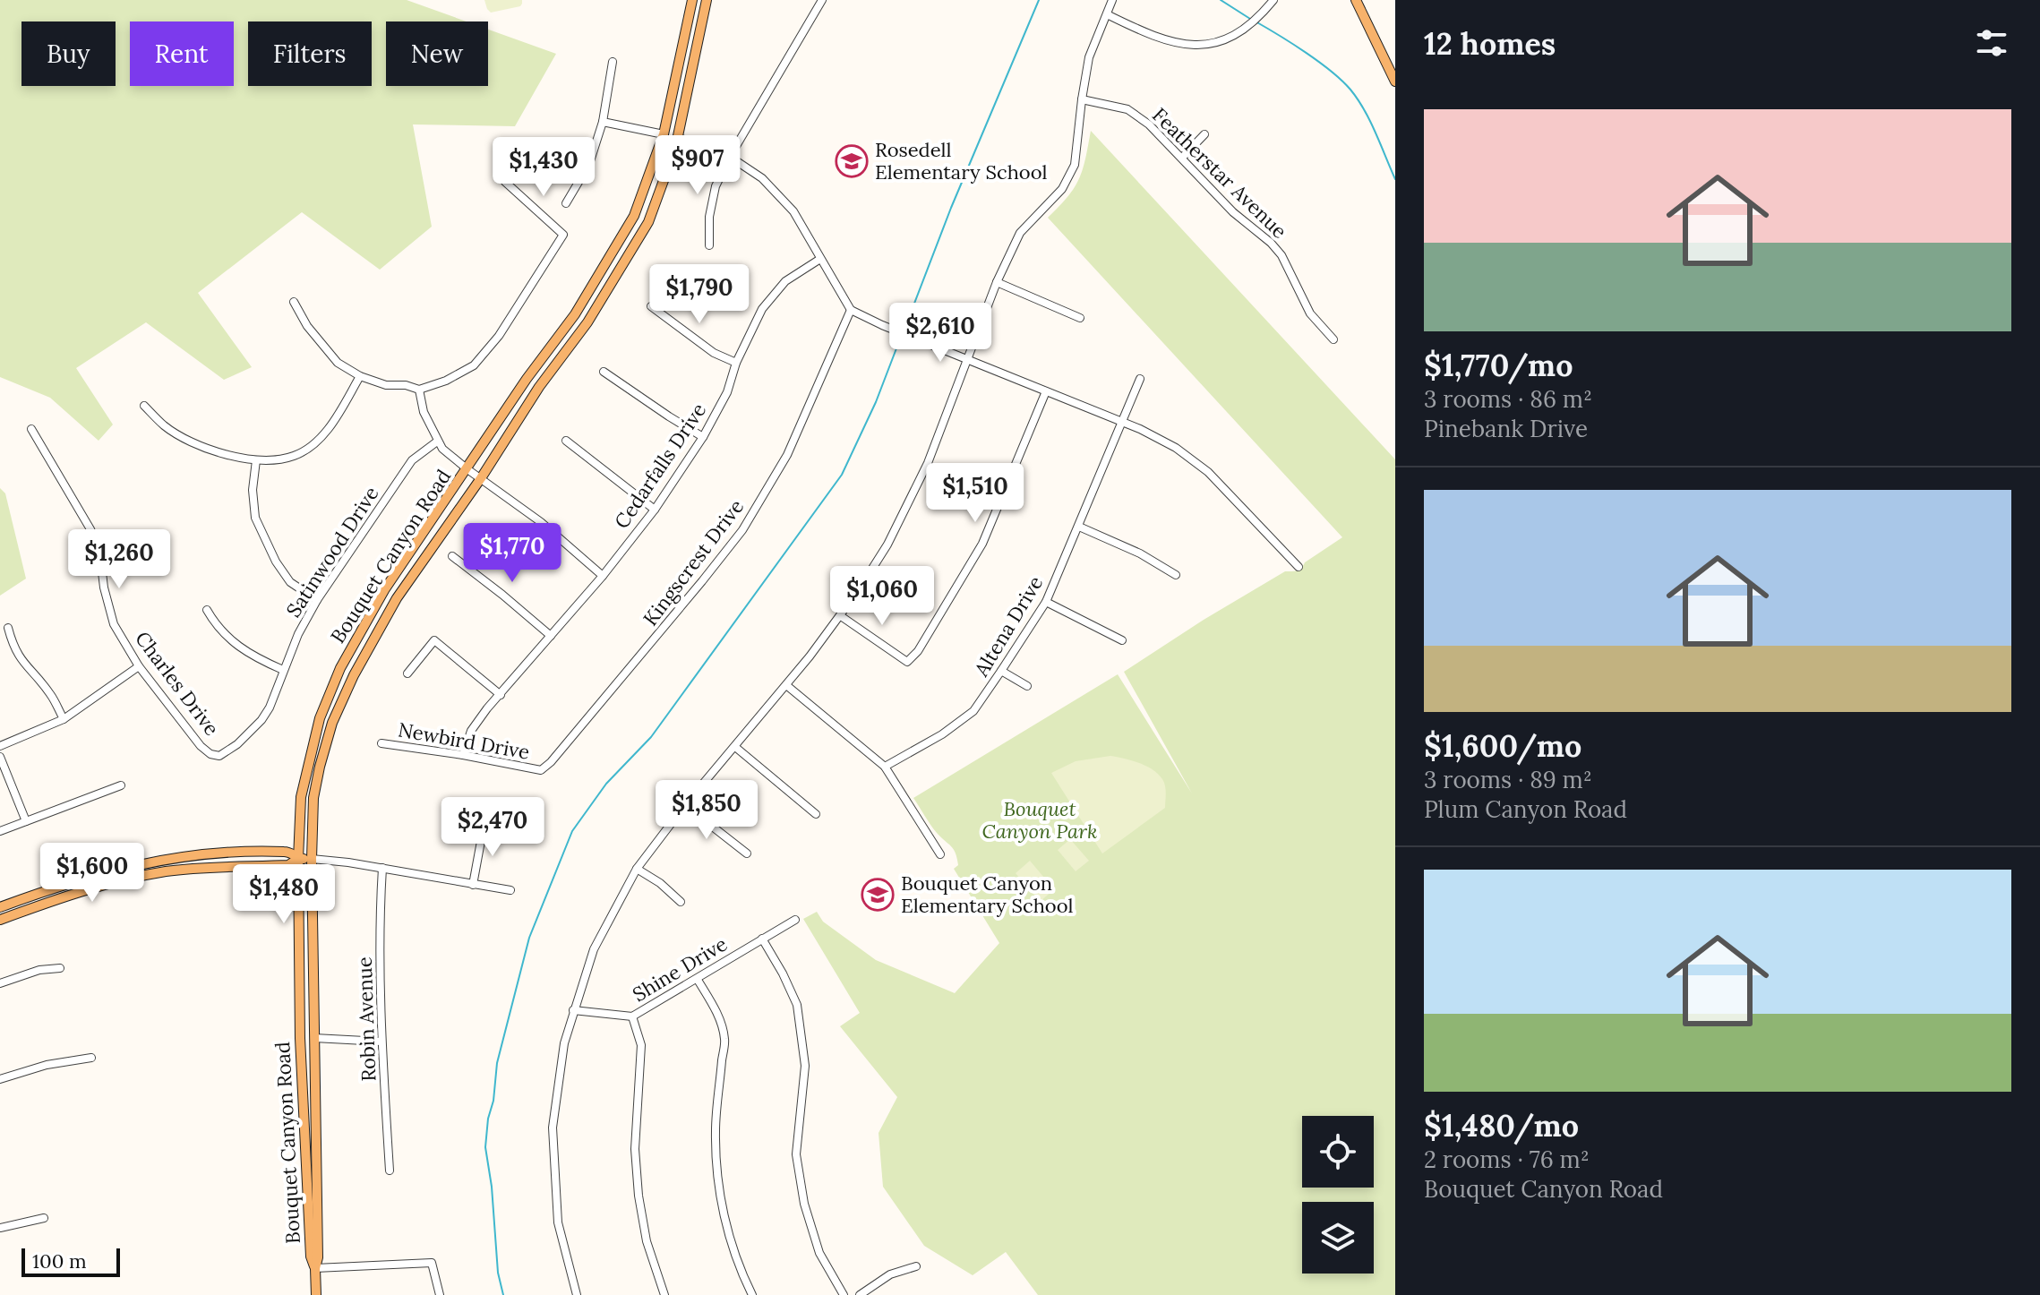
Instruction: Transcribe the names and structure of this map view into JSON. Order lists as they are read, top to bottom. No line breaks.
{"streets":{"main road":["Bouquet Canyon Road"],"street":["Featherstar Avenue","Cedarfalls Drive","Satinwood Drive","Kingscrest Drive","Altena Drive","Charles Drive","Newbird Drive","Shine Drive","Robin Avenue"]},"crossings":[["Cedarfalls Drive","Newbird Drive"],["Satinwood Drive","Charles Drive"],["Kingscrest Drive","Newbird Drive"]],"parks":["Bouquet Canyon Park"],"places":{"school or university":["Rosedell Elementary School","Bouquet Canyon Elementary School"]},"scale_bar":"100 m","page":{"heading":"12 homes","chip":["Buy","Rent","Filters","New"],"list":[{"name":"$1,770/mo","note":"3 rooms · 86 m² · Pinebank Drive"},{"name":"$1,600/mo","note":"3 rooms · 89 m² · Plum Canyon Road"},{"name":"$1,480/mo","note":"2 rooms · 76 m² · Bouquet Canyon Road"}],"price":["$907","$1,430","$1,790","$2,610","$1,510","$1,770","$1,260","$1,060","$1,850","$2,470","$1,600","$1,480"],"scale":"100 m"}}
